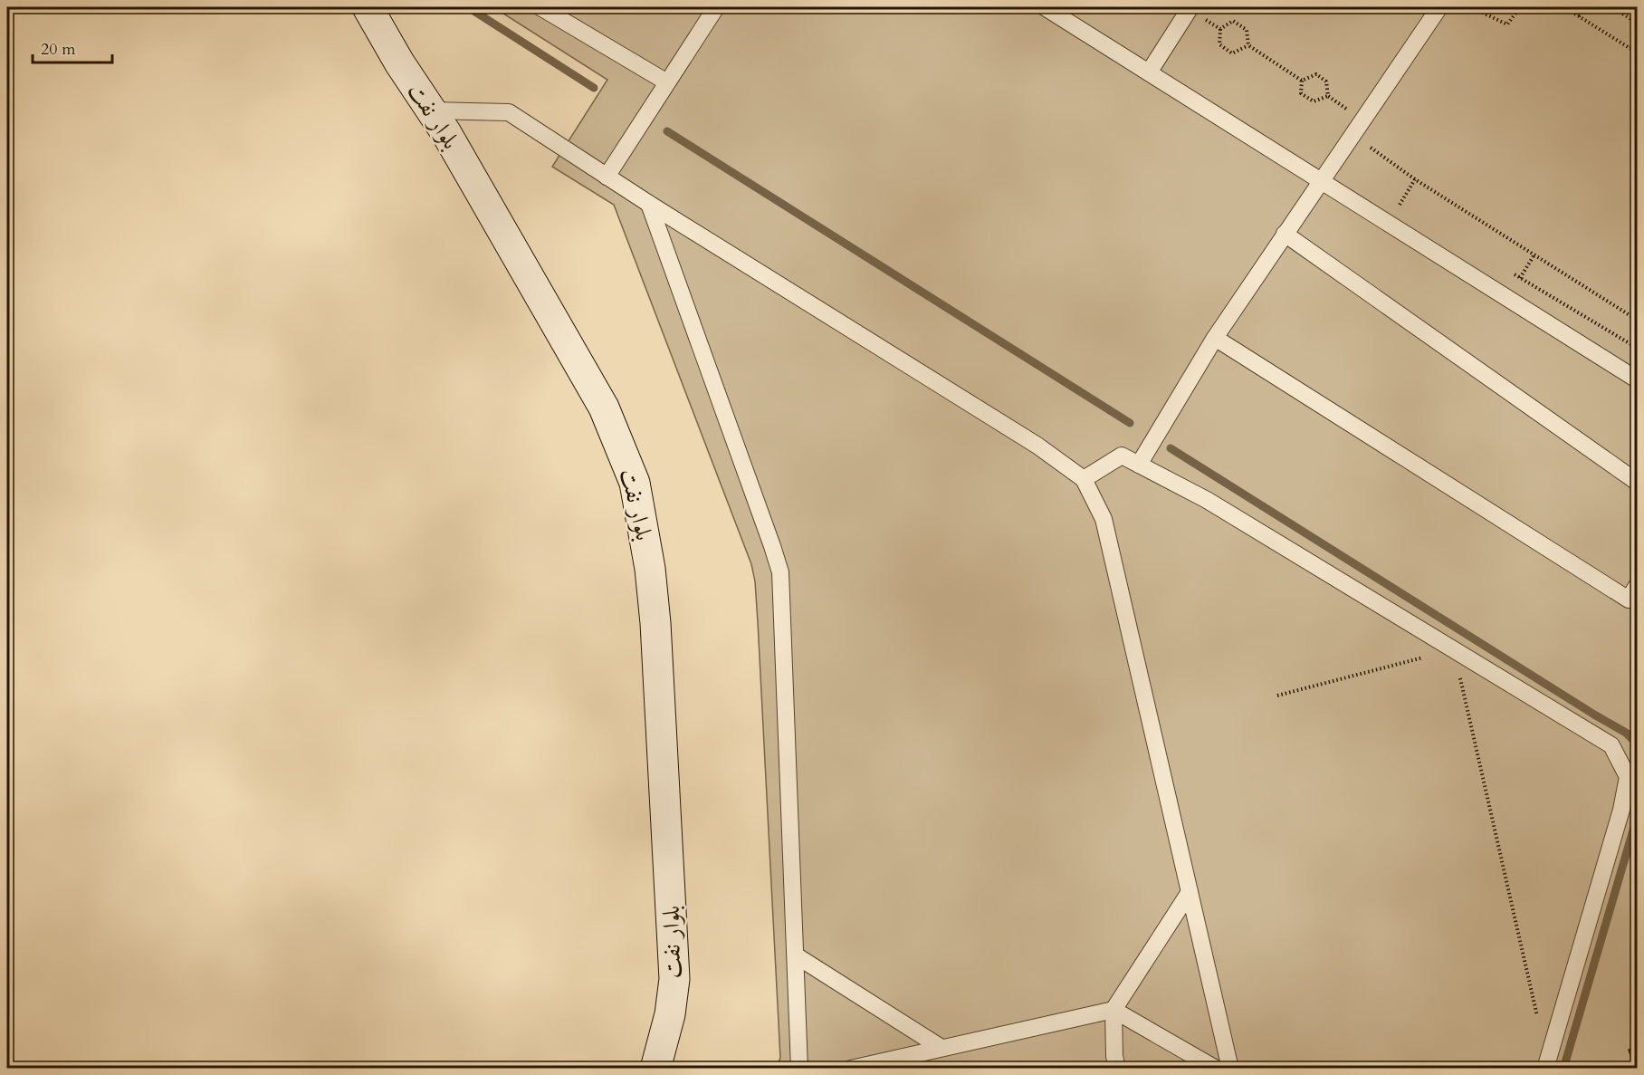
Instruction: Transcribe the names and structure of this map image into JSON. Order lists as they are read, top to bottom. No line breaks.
{"streets":{"street":["بلوار نفت"]},"scale_bar":"20 m"}
